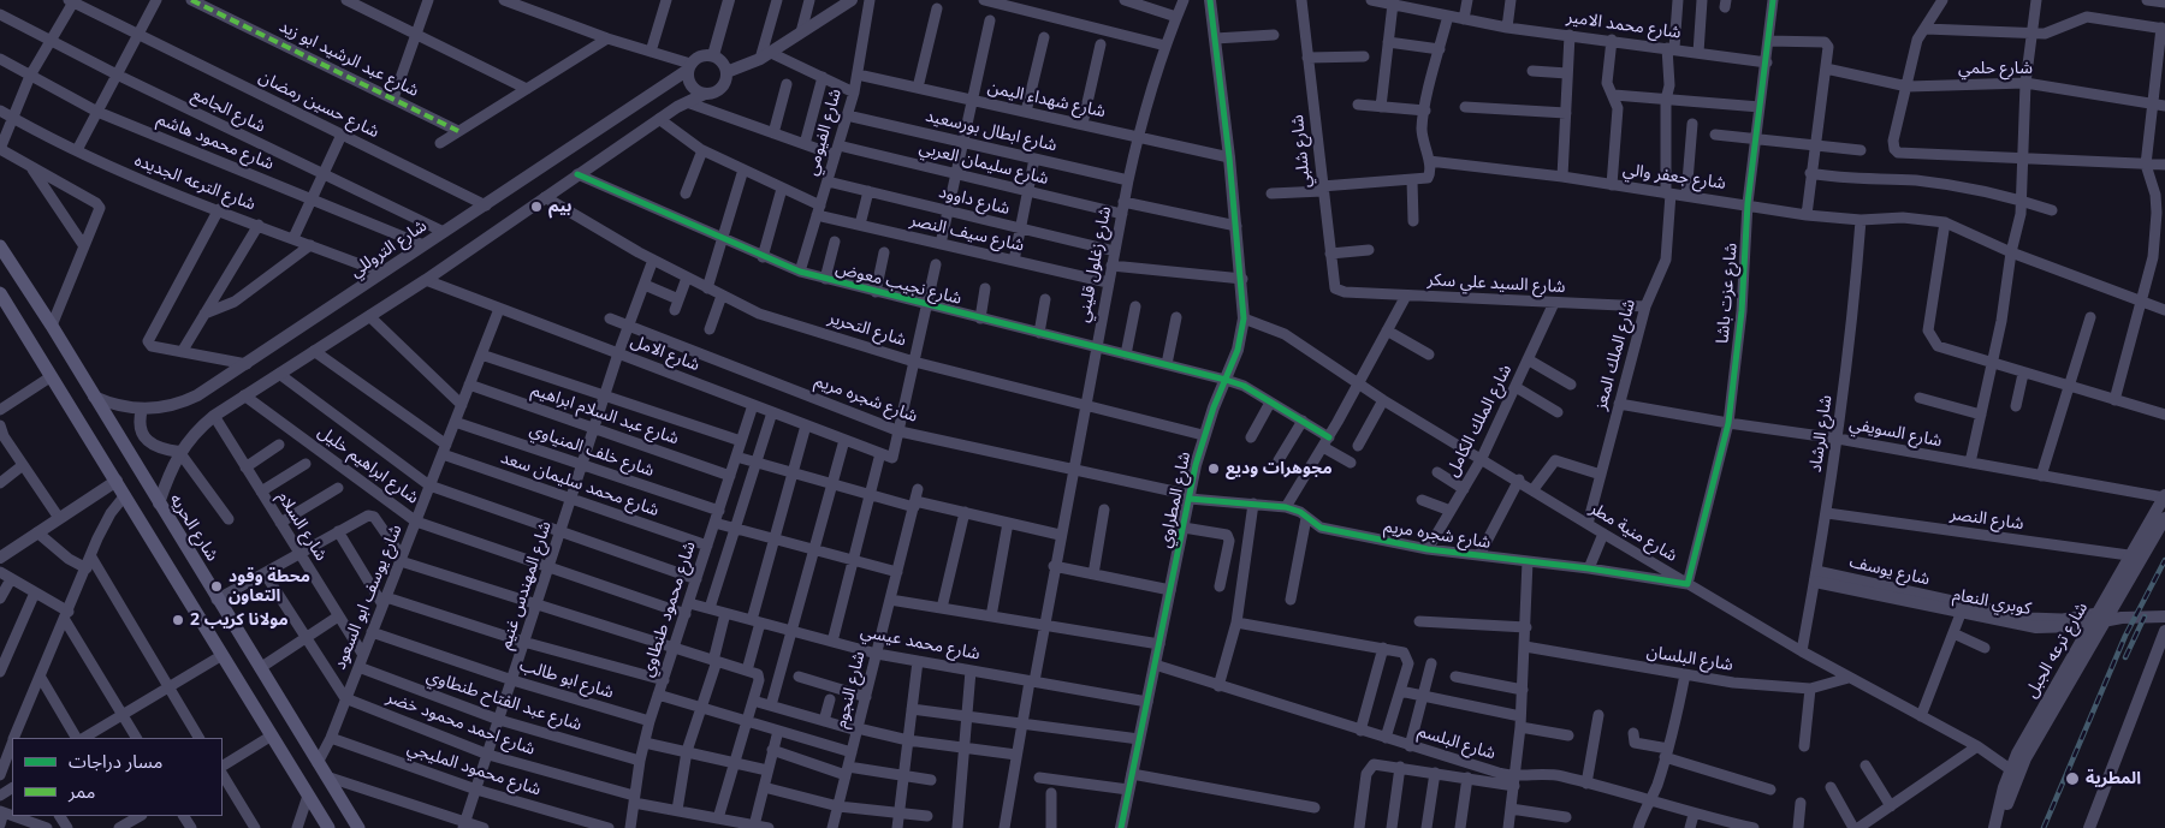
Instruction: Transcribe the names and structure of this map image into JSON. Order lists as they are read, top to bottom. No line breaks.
{"streets":{"main road":["شارع الحريه"],"street":["شارع محمد الامير","شارع عبد الرشيد ابو زيد","شارع حلمي","شارع شهداء اليمن","شارع حسين رمضان","شارع الجامع","شارع ابطال بورسعيد","شارع الفيومي","شارع محمود هاشم","شارع شلبي","شارع سليمان العربي","شارع جعفر والي","شارع الترعه الجديده","شارع داوود","شارع سيف النصر","شارع التروللي","شارع زغلول قليني","شارع نجيب معوض","شارع السيد علي سكر","شارع عزت باشا","شارع التحرير","شارع الامل","شارع الملك المعز","شارع شجره مريم","شارع عبد السلام ابراهيم","شارع الملك الكامل","شارع السويفي","شارع الرشاد","شارع خلف المنياوي","شارع ابراهيم خليل","شارع محمد سليمان سعد","شارع المطراوي","شارع النصر","شارع السلام","شارع منية مطر","شارع يوسف","شارع المهندس غنيم","شارع يوسف ابو السعود","كوبري النعام","شارع محمود طنطاوي","شارع محمد عيسي","شارع ترعه الجبل","شارع البلسان","شارع ابو طالب","شارع النجوم","شارع عبد الفتاح طنطاوي","شارع احمد محمود خضر","شارع البلسم","شارع محمود المليجي"]},"crossings":[["شارع محمد الامير","شارع عزت باشا"],["شارع محمد الامير","شارع الملك المعز"],["شارع شهداء اليمن","شارع الفيومي"],["شارع شهداء اليمن","شارع زغلول قليني"],["شارع شهداء اليمن","شارع المطراوي"],["شارع حسين رمضان","شارع التروللي"],["شارع الجامع","شارع التروللي"],["شارع ابطال بورسعيد","شارع الفيومي"],["شارع ابطال بورسعيد","شارع زغلول قليني"],["شارع الفيومي","شارع سليمان العربي"],["شارع الفيومي","شارع داوود"],["شارع الفيومي","شارع سيف النصر"],["شارع الفيومي","شارع نجيب معوض"],["شارع محمود هاشم","شارع التروللي"],["شارع شلبي","شارع السيد علي سكر"],["شارع سليمان العربي","شارع زغلول قليني"],["شارع جعفر والي","شارع عزت باشا"],["شارع جعفر والي","شارع الملك المعز"],["شارع جعفر والي","شارع الرشاد"],["شارع الترعه الجديده","شارع التروللي"],["شارع داوود","شارع زغلول قليني"],["شارع سيف النصر","شارع زغلول قليني"],["شارع التروللي","شارع الحريه"],["شارع زغلول قليني","شارع نجيب معوض"],["شارع زغلول قليني","شارع التحرير"],["شارع زغلول قليني","شارع شجره مريم"],["شارع زغلول قليني","شارع محمد عيسي"],["شارع نجيب معوض","شارع المطراوي"],["شارع السيد علي سكر","شارع الملك المعز"],["شارع السيد علي سكر","شارع الملك الكامل"],["شارع عزت باشا","شارع شجره مريم"],["شارع عزت باشا","شارع السويفي"],["شارع عزت باشا","شارع منية مطر"],["شارع التحرير","شارع المطراوي"],["شارع التحرير","شارع المهندس غنيم"],["شارع الامل","شارع شجره مريم"],["شارع الامل","شارع المهندس غنيم"],["شارع الامل","شارع يوسف ابو السعود"],["شارع الامل","شارع محمود طنطاوي"],["شارع الملك المعز","شارع السويفي"],["شارع الملك المعز","شارع منية مطر"],["شارع شجره مريم","شارع الملك الكامل"],["شارع شجره مريم","شارع المطراوي"],["شارع شجره مريم","شارع منية مطر"],["شارع شجره مريم","شارع المهندس غنيم"],["شارع عبد السلام ابراهيم","شارع المهندس غنيم"],["شارع عبد السلام ابراهيم","شارع يوسف ابو السعود"],["شارع عبد السلام ابراهيم","شارع محمود طنطاوي"],["شارع الملك الكامل","شارع منية مطر"],["شارع السويفي","شارع الرشاد"],["شارع السويفي","شارع ترعه الجبل"],["شارع الرشاد","شارع النصر"],["شارع الرشاد","شارع منية مطر"],["شارع الرشاد","شارع يوسف"],["شارع الرشاد","كوبري النعام"],["شارع خلف المنياوي","شارع المهندس غنيم"],["شارع خلف المنياوي","شارع يوسف ابو السعود"],["شارع خلف المنياوي","شارع محمود طنطاوي"],["شارع ابراهيم خليل","شارع المهندس غنيم"],["شارع ابراهيم خليل","شارع يوسف ابو السعود"],["شارع ابراهيم خليل","شارع محمود طنطاوي"],["شارع ابراهيم خليل","شارع محمد عيسي"],["شارع محمد سليمان سعد","شارع المهندس غنيم"],["شارع محمد سليمان سعد","شارع يوسف ابو السعود"],["شارع محمد سليمان سعد","شارع محمود طنطاوي"],["شارع المطراوي","شارع منية مطر"],["شارع المطراوي","شارع محمد عيسي"],["شارع المطراوي","شارع البلسم"],["شارع النصر","شارع ترعه الجبل"],["شارع السلام","شارع يوسف ابو السعود"],["شارع الحريه","شارع يوسف ابو السعود"],["شارع منية مطر","شارع ترعه الجبل"],["شارع منية مطر","شارع البلسان"],["شارع يوسف","كوبري النعام"],["شارع يوسف","شارع ترعه الجبل"],["شارع المهندس غنيم","شارع ابو طالب"],["شارع المهندس غنيم","شارع عبد الفتاح طنطاوي"],["شارع المهندس غنيم","شارع احمد محمود خضر"],["شارع المهندس غنيم","شارع محمود المليجي"],["شارع يوسف ابو السعود","شارع ابو طالب"],["شارع يوسف ابو السعود","شارع عبد الفتاح طنطاوي"],["شارع يوسف ابو السعود","شارع احمد محمود خضر"],["شارع يوسف ابو السعود","شارع محمود المليجي"],["شارع محمود طنطاوي","شارع محمد عيسي"],["شارع محمود طنطاوي","شارع ابو طالب"],["شارع محمود طنطاوي","شارع عبد الفتاح طنطاوي"],["شارع محمود طنطاوي","شارع احمد محمود خضر"],["شارع محمد عيسي","شارع النجوم"]],"places":["بيم","مجوهرات وديع","محطة وقود التعاون","مولانا كريب 2","المطرية"],"legend":["مسار دراجات","ممر"]}
